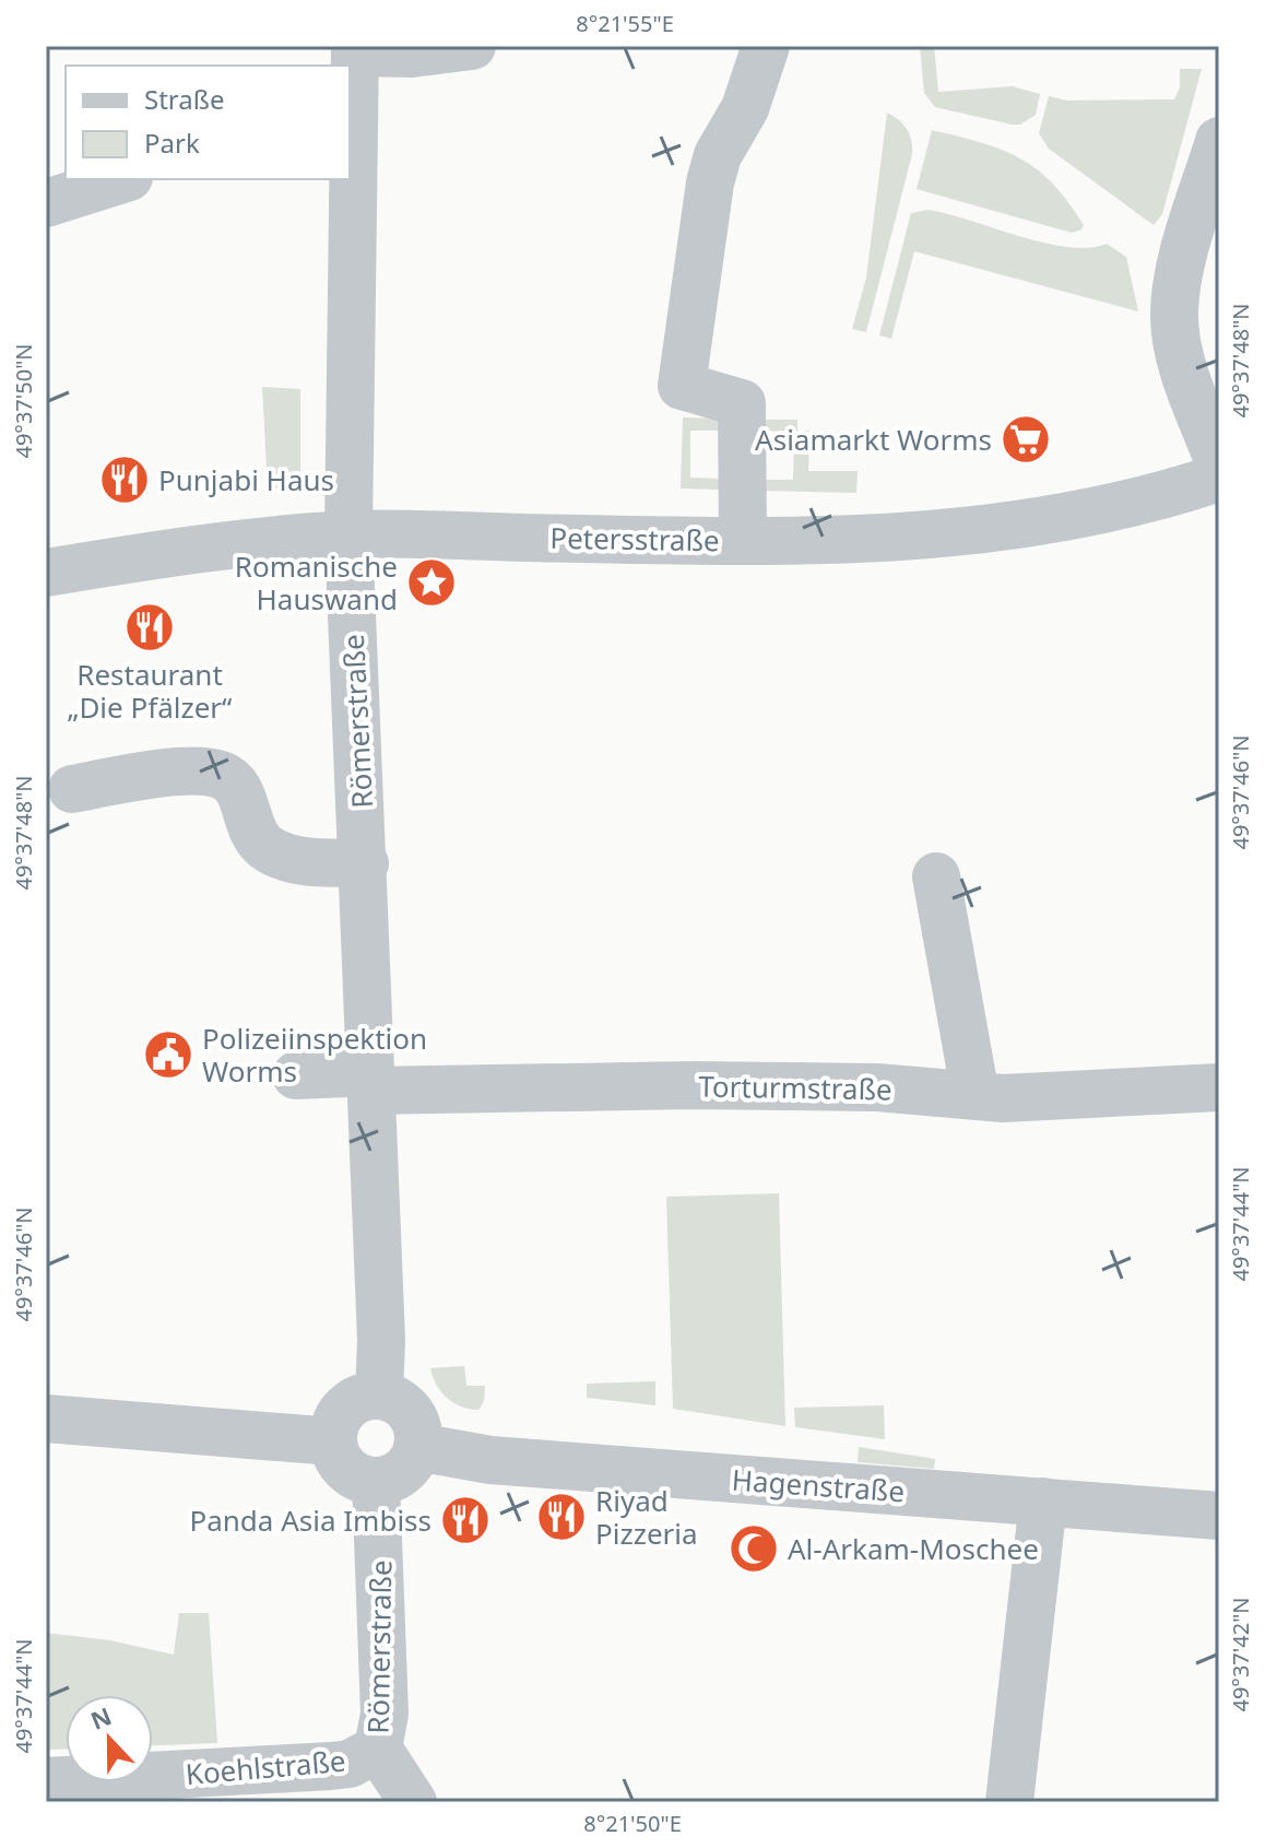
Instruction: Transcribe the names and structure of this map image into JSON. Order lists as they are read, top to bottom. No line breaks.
{"streets":{"street":["Petersstraße","Römerstraße","Torturmstraße","Hagenstraße","Koehlstraße"]},"crossings":[["Petersstraße","Römerstraße"],["Römerstraße","Torturmstraße"],["Römerstraße","Hagenstraße"],["Römerstraße","Koehlstraße"]],"places":{"supermarket":["Asiamarkt Worms"],"restaurant":["Punjabi Haus","Restaurant „Die Pfälzer“","Riyad Pizzeria","Panda Asia Imbiss"],"place":["Romanische Hauswand"],"public building":["Polizeiinspektion Worms"],"mosque":["Al-Arkam-Moschee"]},"legend":["Straße","Park"],"north":"top","coordinates":["8°21'55\"E","49°37'48\"N","49°37'50\"N","49°37'46\"N","49°37'44\"N","49°37'42\"N","8°21'50\"E"]}
